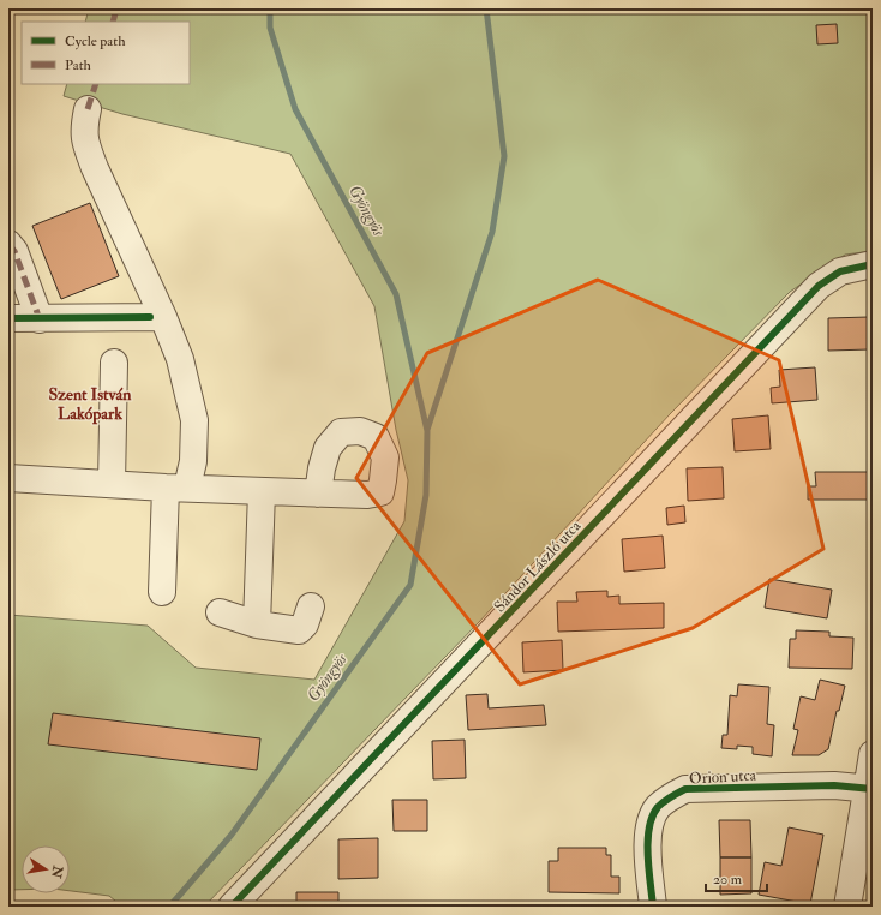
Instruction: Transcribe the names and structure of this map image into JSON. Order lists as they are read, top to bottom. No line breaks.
{"streets":{"street":["Sándor László utca","Orion utca"]},"districts":["Szent István Lakópark"],"water":["Gyöngyös"],"legend":["Cycle path","Path"],"scale_bar":"20 m","north":"right"}
